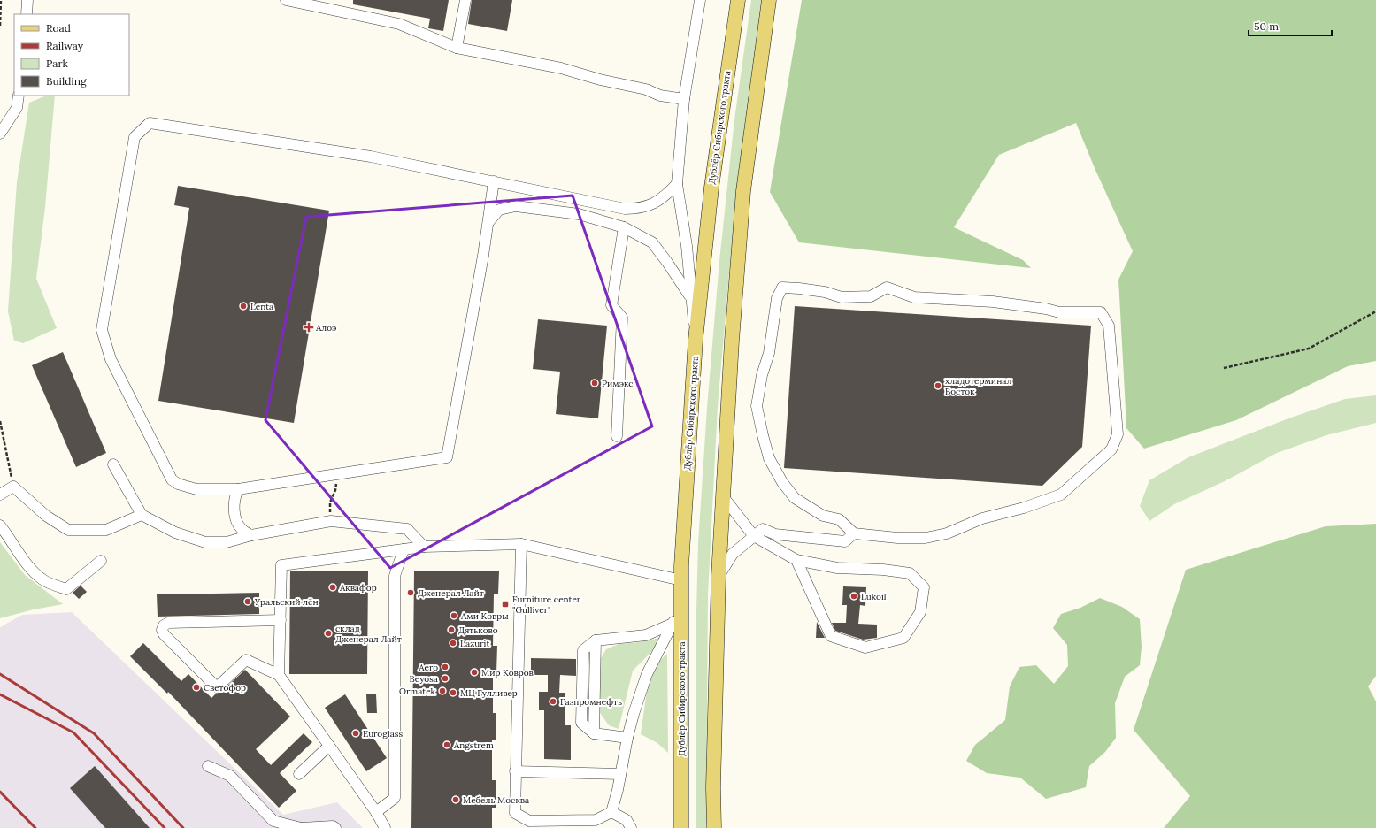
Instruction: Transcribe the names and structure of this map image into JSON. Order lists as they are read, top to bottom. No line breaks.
{"streets":{"main road":["Дублёр Сибирского тракта"]},"places":{"other":["Lenta","Римэкс","хладотерминал Восток","Аквафор","Дженерал Лайт","Lukoil","Уральский лён","Ами Ковры","Дятьково","склад Дженерал Лайт","Lazurit","Aero","Мир Ковров","Beyosa","Светофор","Ormatek","МЦ Гулливер","Газпромнефть","Euroglass","Angstrem","Мебель Москва"],"health":["Алоэ"],"transit":["Furniture center \"Gulliver\""]},"legend":["Road","Railway","Park","Building"],"scale_bar":"50 m"}
